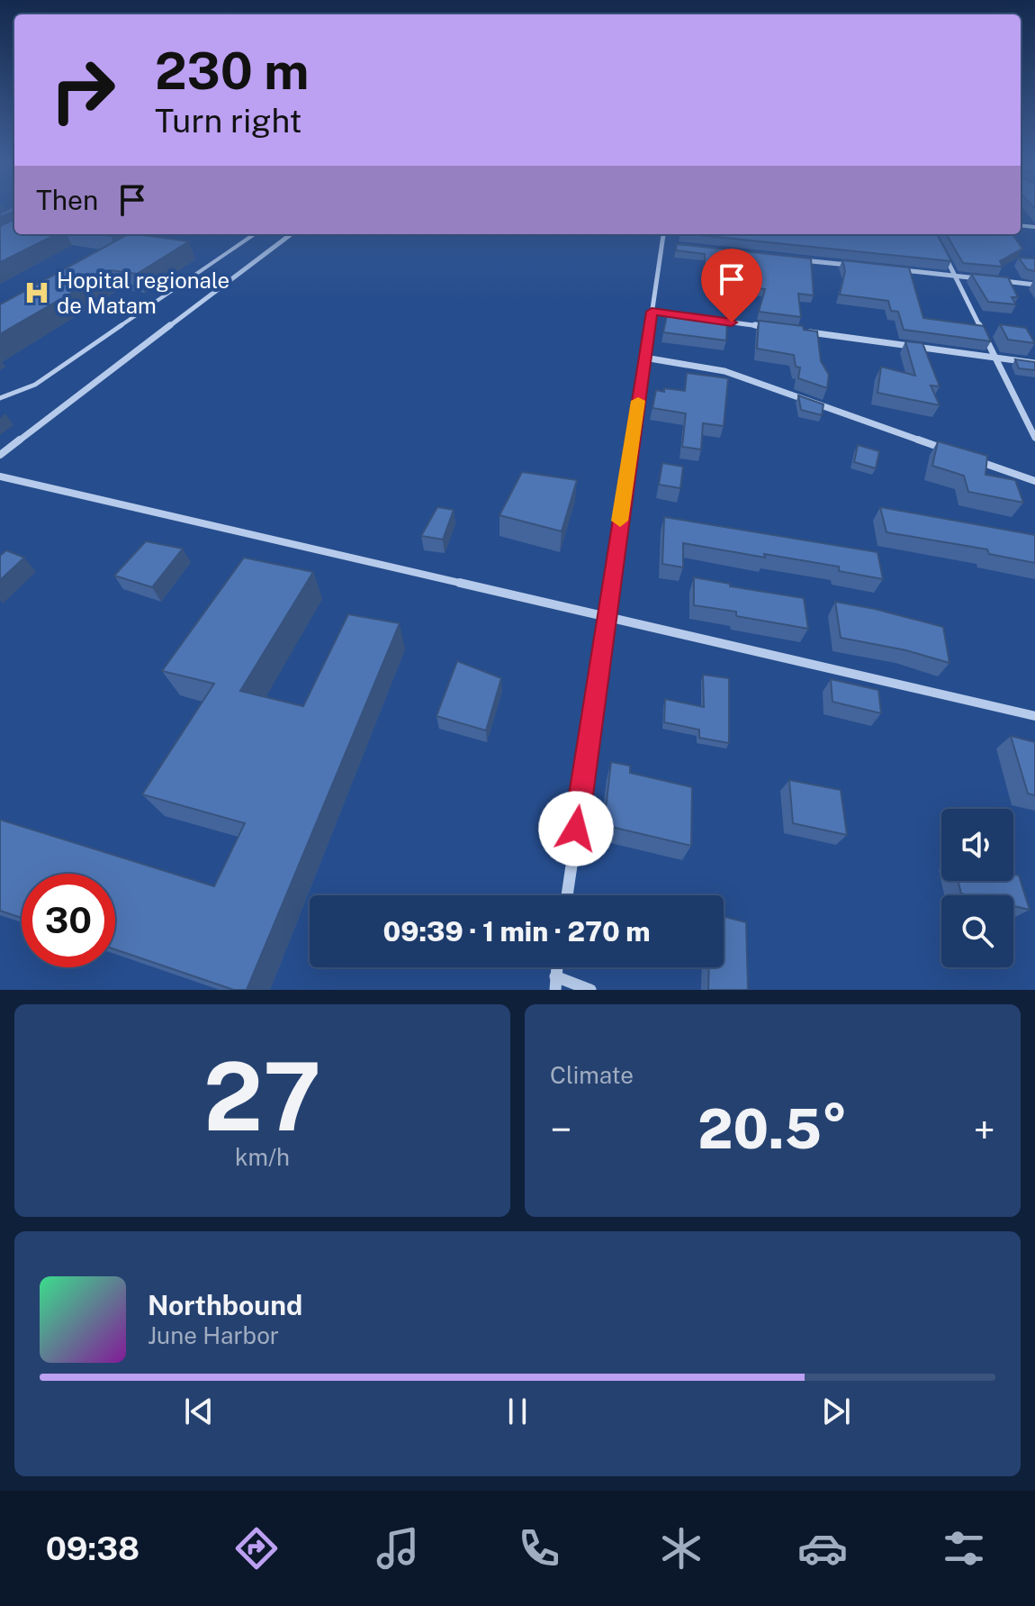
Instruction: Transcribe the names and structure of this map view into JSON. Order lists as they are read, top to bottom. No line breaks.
{"places":{"hospital":["Hopital regionale de Matam"]},"page":{"turn":["230 m","Turn right"],"then":"Then","limit":"30","trip":"09:39 · 1 min · 270 m","tile":[["27","km/h"],"Climate"],"heat":["−","20.5°","+"],"song":["Northbound","June Harbor"],"tabs":"09:38"}}
